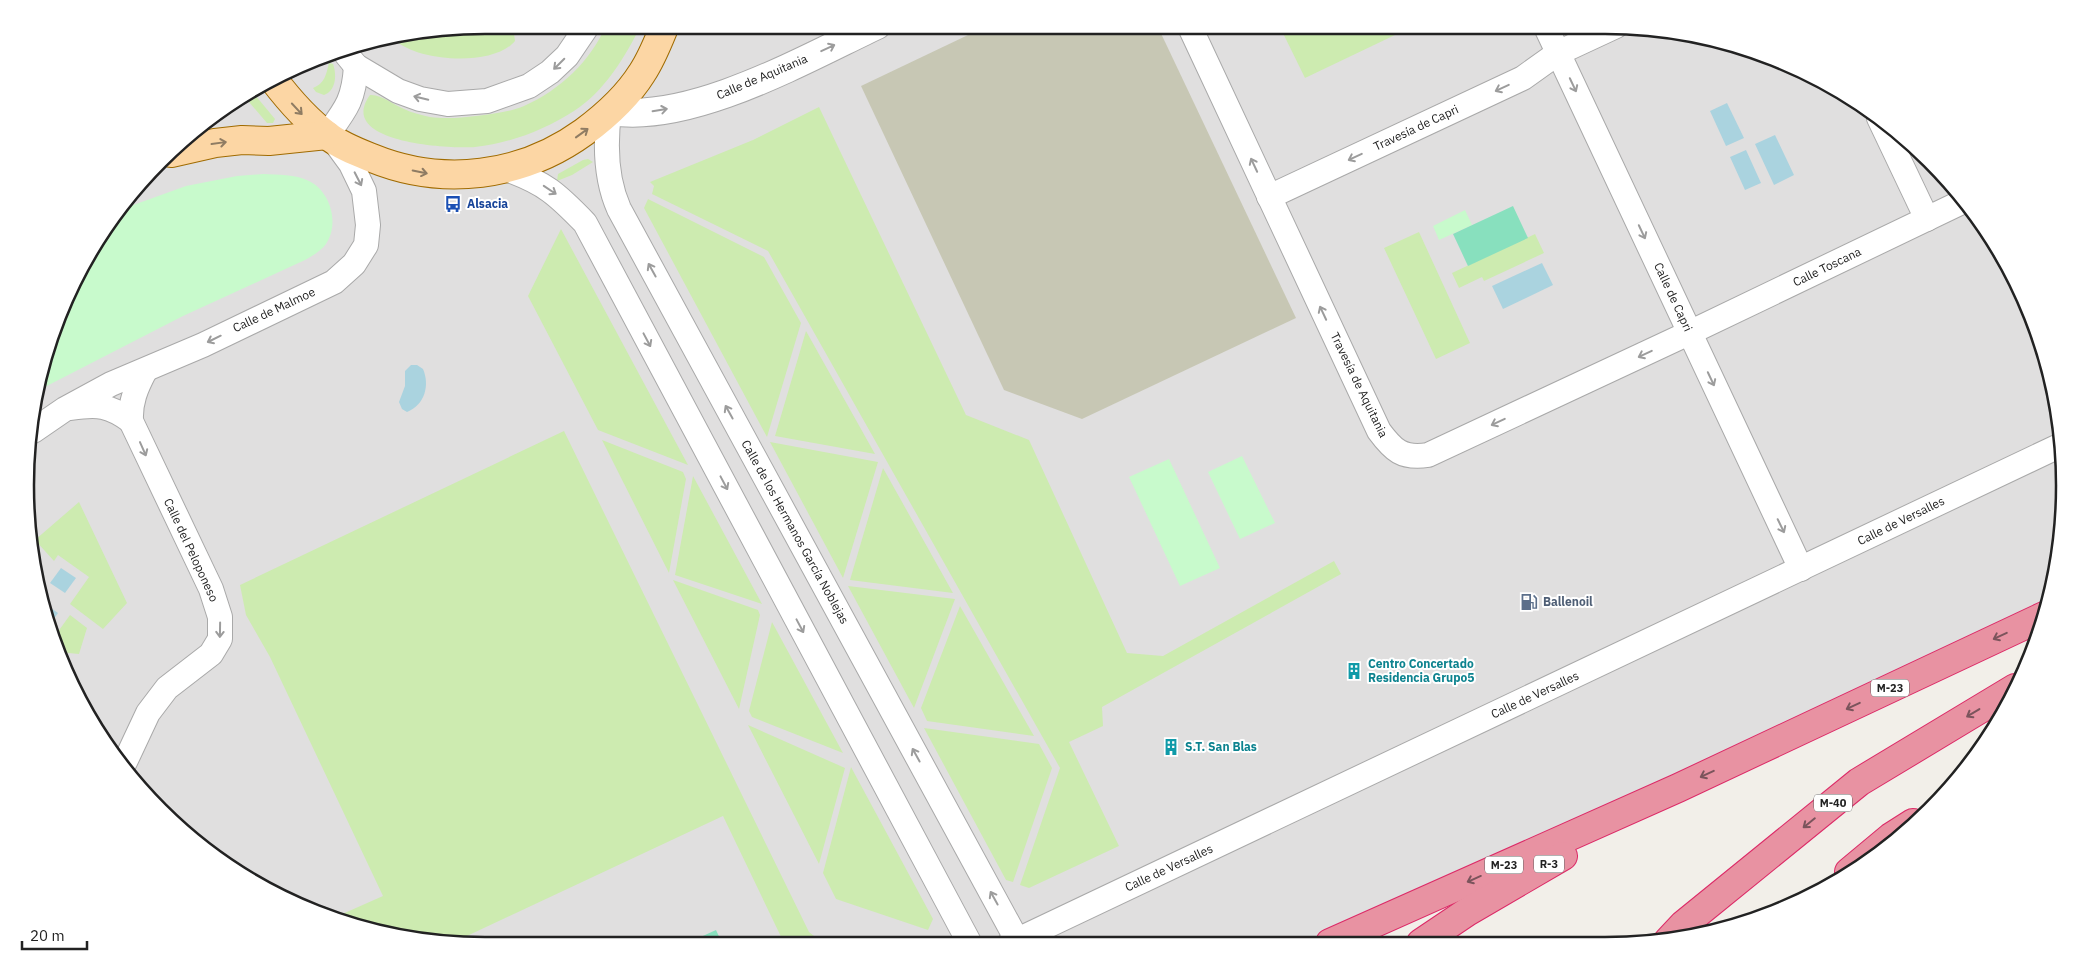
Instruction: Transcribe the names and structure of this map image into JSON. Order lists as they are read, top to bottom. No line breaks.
{"streets":{"highway":["M-23","M-40","R-3"],"street":["Calle de Aquitania","Travesía de Capri","Calle Toscana","Calle de Capri","Calle de Malmoe","Travesía de Aquitania","Calle de Versalles","Calle de los Hermanos García Noblejas","Calle del Peloponeso"]},"crossings":[["Calle de Aquitania","Calle de los Hermanos García Noblejas"],["Travesía de Capri","Calle de Capri"],["Travesía de Capri","Travesía de Aquitania"],["Calle Toscana","Calle de Capri"],["Calle Toscana","Travesía de Aquitania"],["Calle de Capri","Travesía de Aquitania"],["Calle de Capri","Calle de Versalles"],["Calle de Malmoe","Calle del Peloponeso"],["M-23","R-3"]],"one_way":["Calle de Aquitania","Travesía de Capri","Calle de Capri","Calle del Peloponeso"],"places":{"bus stop":["Alsacia"],"fuel station":["Ballenoil"],"building":["Centro Concertado Residencia Grupo5","S.T. San Blas"]},"scale_bar":"20 m"}
